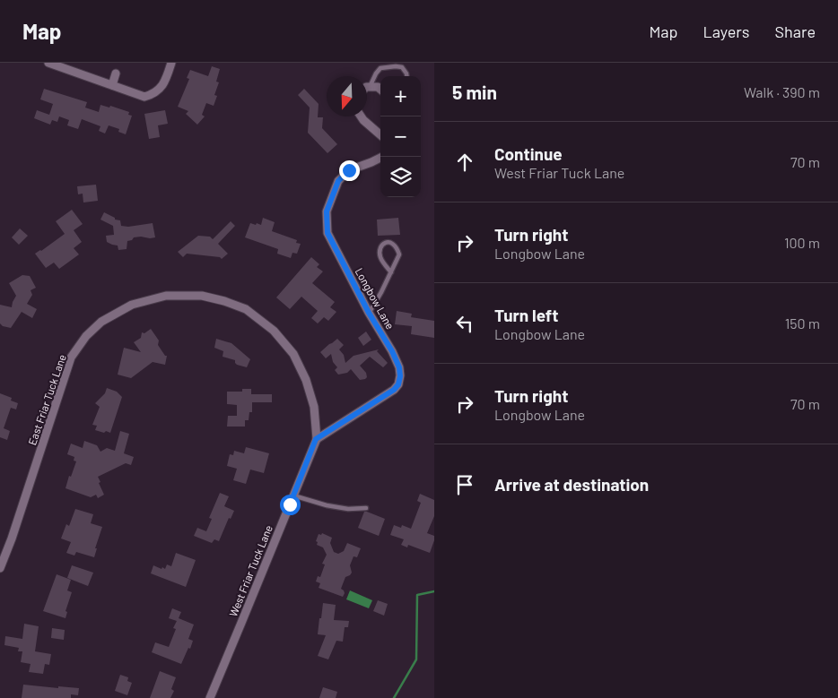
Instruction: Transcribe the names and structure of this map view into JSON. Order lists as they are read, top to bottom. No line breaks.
{"streets":{"street":["Longbow Lane","East Friar Tuck Lane","West Friar Tuck Lane"]},"crossings":[["Longbow Lane","West Friar Tuck Lane"],["East Friar Tuck Lane","West Friar Tuck Lane"]],"north":"bottom","page":{"header":"Map","nav":["Map","Layers","Share"],"heading":["5 min","Walk · 390 m"],"map_buttons":["+","−"],"list":[["Continue","West Friar Tuck Lane","70 m"],["Turn right","Longbow Lane","100 m"],["Turn left","Longbow Lane","150 m"],["Turn right","Longbow Lane","70 m"],"Arrive at destination"]}}
